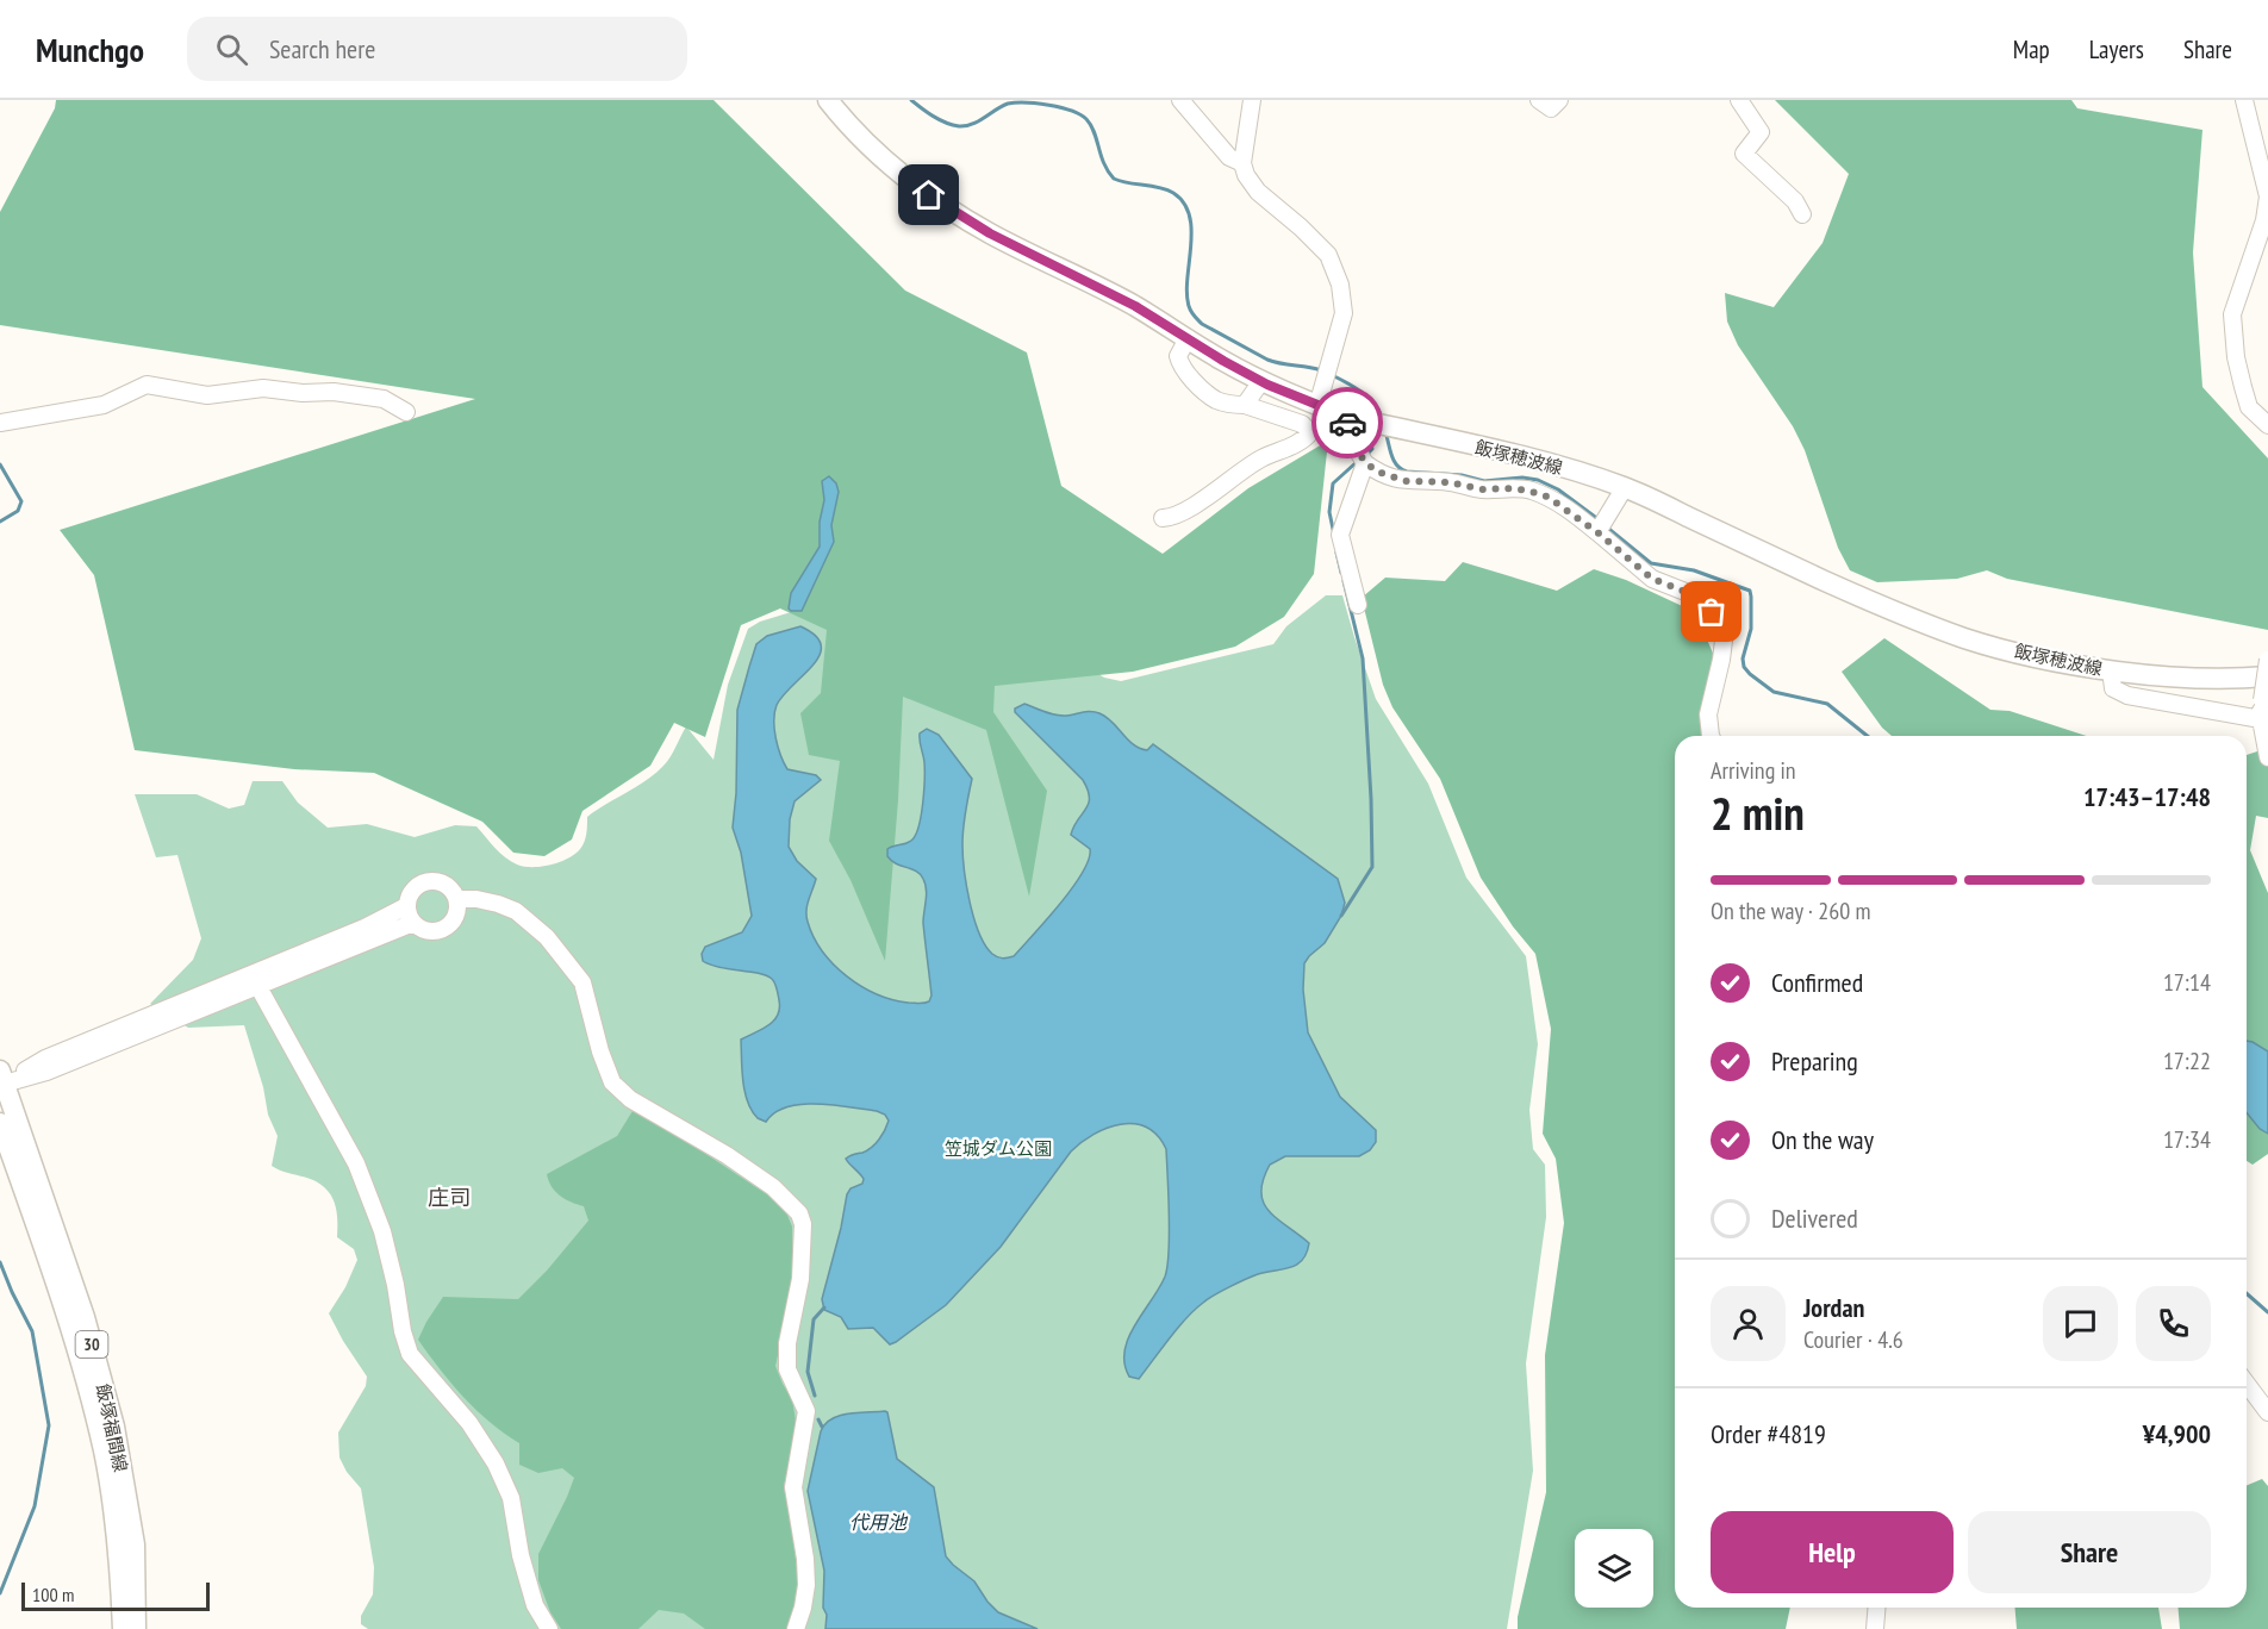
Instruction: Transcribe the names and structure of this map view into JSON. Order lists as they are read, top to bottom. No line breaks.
{"streets":{"main road":["飯塚穂波線","30","飯塚福間線"]},"districts":["庄司"],"water":["代用池"],"parks":["笠城ダム公園"],"scale_bar":"100 m","page":{"header":"Munchgo","search":"Search here","nav":["Map","Layers","Share"],"heading":["2 min","Arriving in","17:43–17:48"],"panel":["Jordan","Courier · 4.6","Order #4819","¥4,900"],"bar":"On the way · 260 m","list":[["Confirmed","17:14"],["Preparing","17:22"],["On the way","17:34"],"Delivered"],"buttons":["Help","Share"],"scale":"100 m"}}
